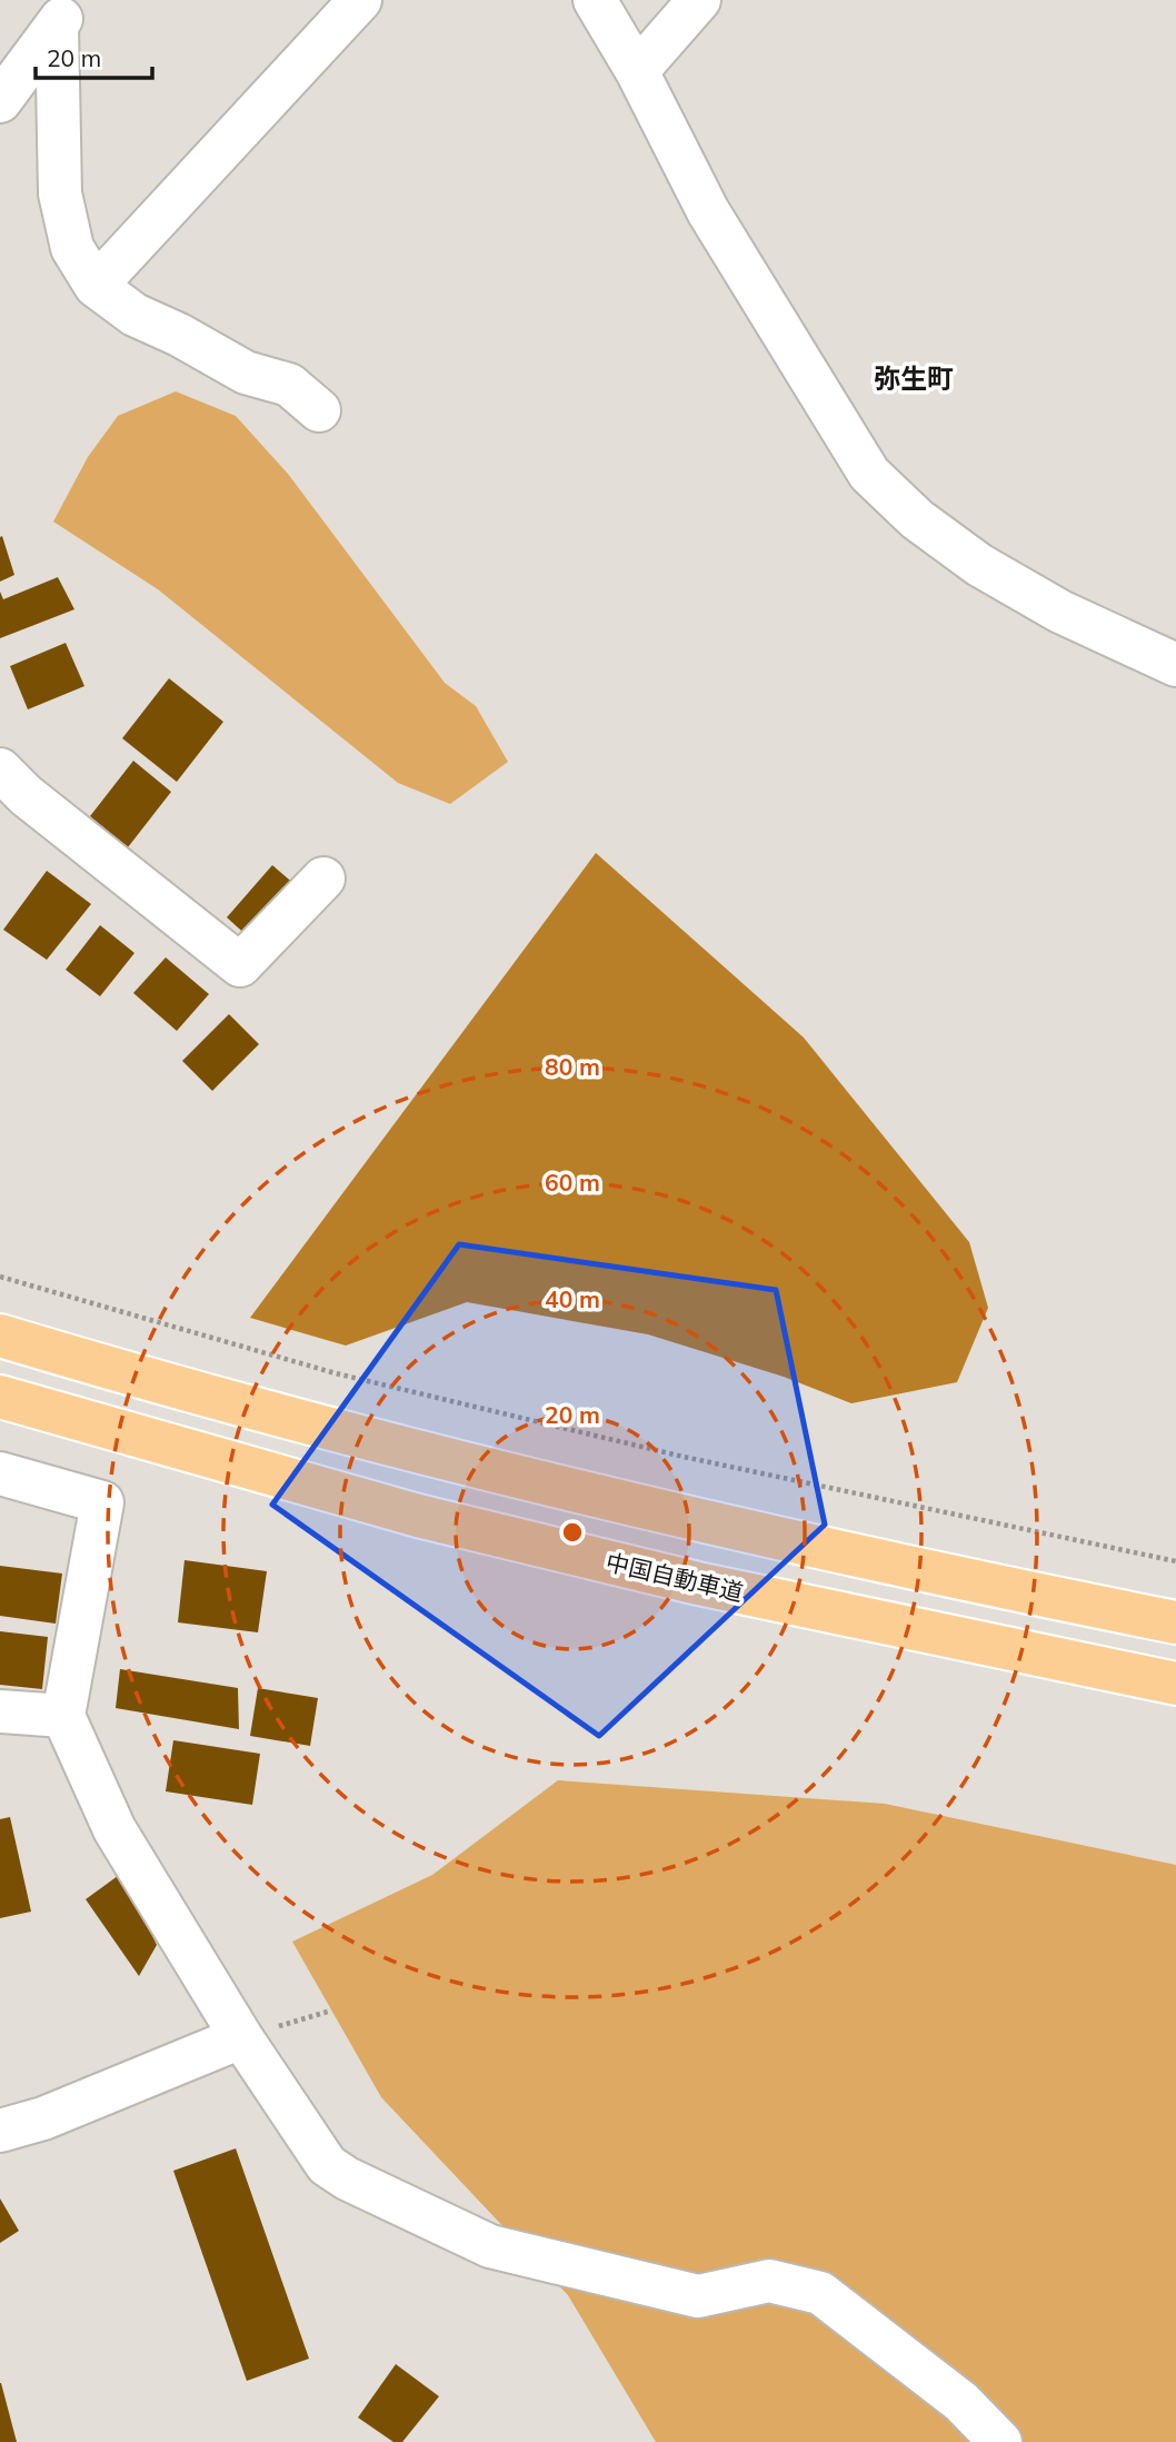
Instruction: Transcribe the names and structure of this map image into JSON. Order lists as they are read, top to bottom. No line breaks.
{"streets":{"highway":["中国自動車道"]},"districts":["弥生町"],"scale_bar":"20 m","rings":["80 m","60 m","40 m","20 m"]}
